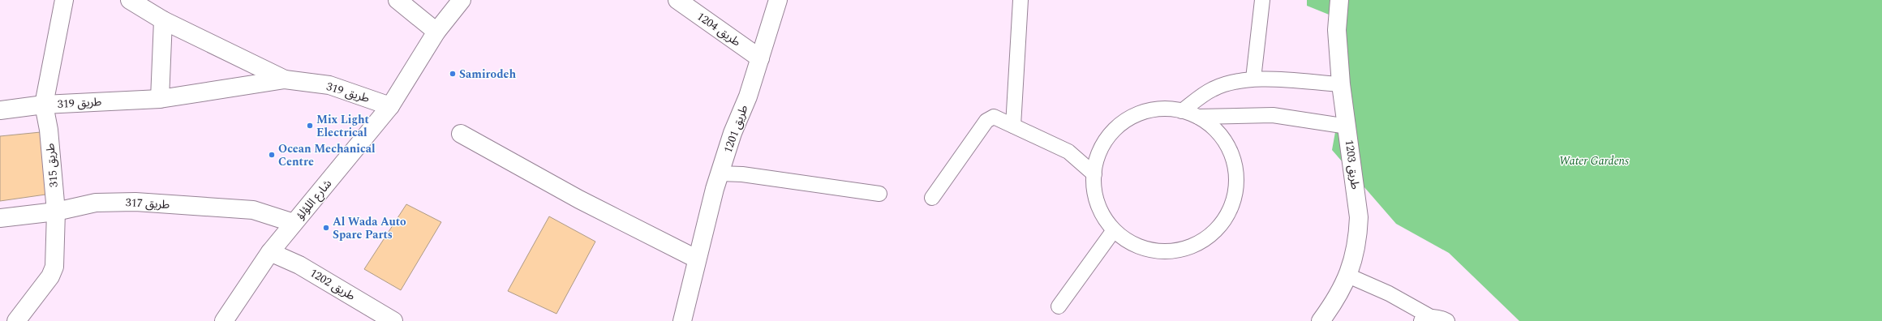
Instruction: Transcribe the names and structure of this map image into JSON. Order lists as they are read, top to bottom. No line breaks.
{"streets":{"street":["طريق 1204","طريق 319","طريق 1201","طريق 1203","طريق 315","شارع اللؤلؤ","طريق 317","طريق 1202"]},"crossings":[["طريق 1204","طريق 1201"],["طريق 319","طريق 315"],["طريق 319","شارع اللؤلؤ"],["طريق 315","طريق 317"],["شارع اللؤلؤ","طريق 317"],["شارع اللؤلؤ","طريق 1202"]],"parks":["Water Gardens"],"places":["Samirodeh","Mix Light Electrical","Ocean Mechanical Centre","Al Wada Auto Spare Parts"]}
